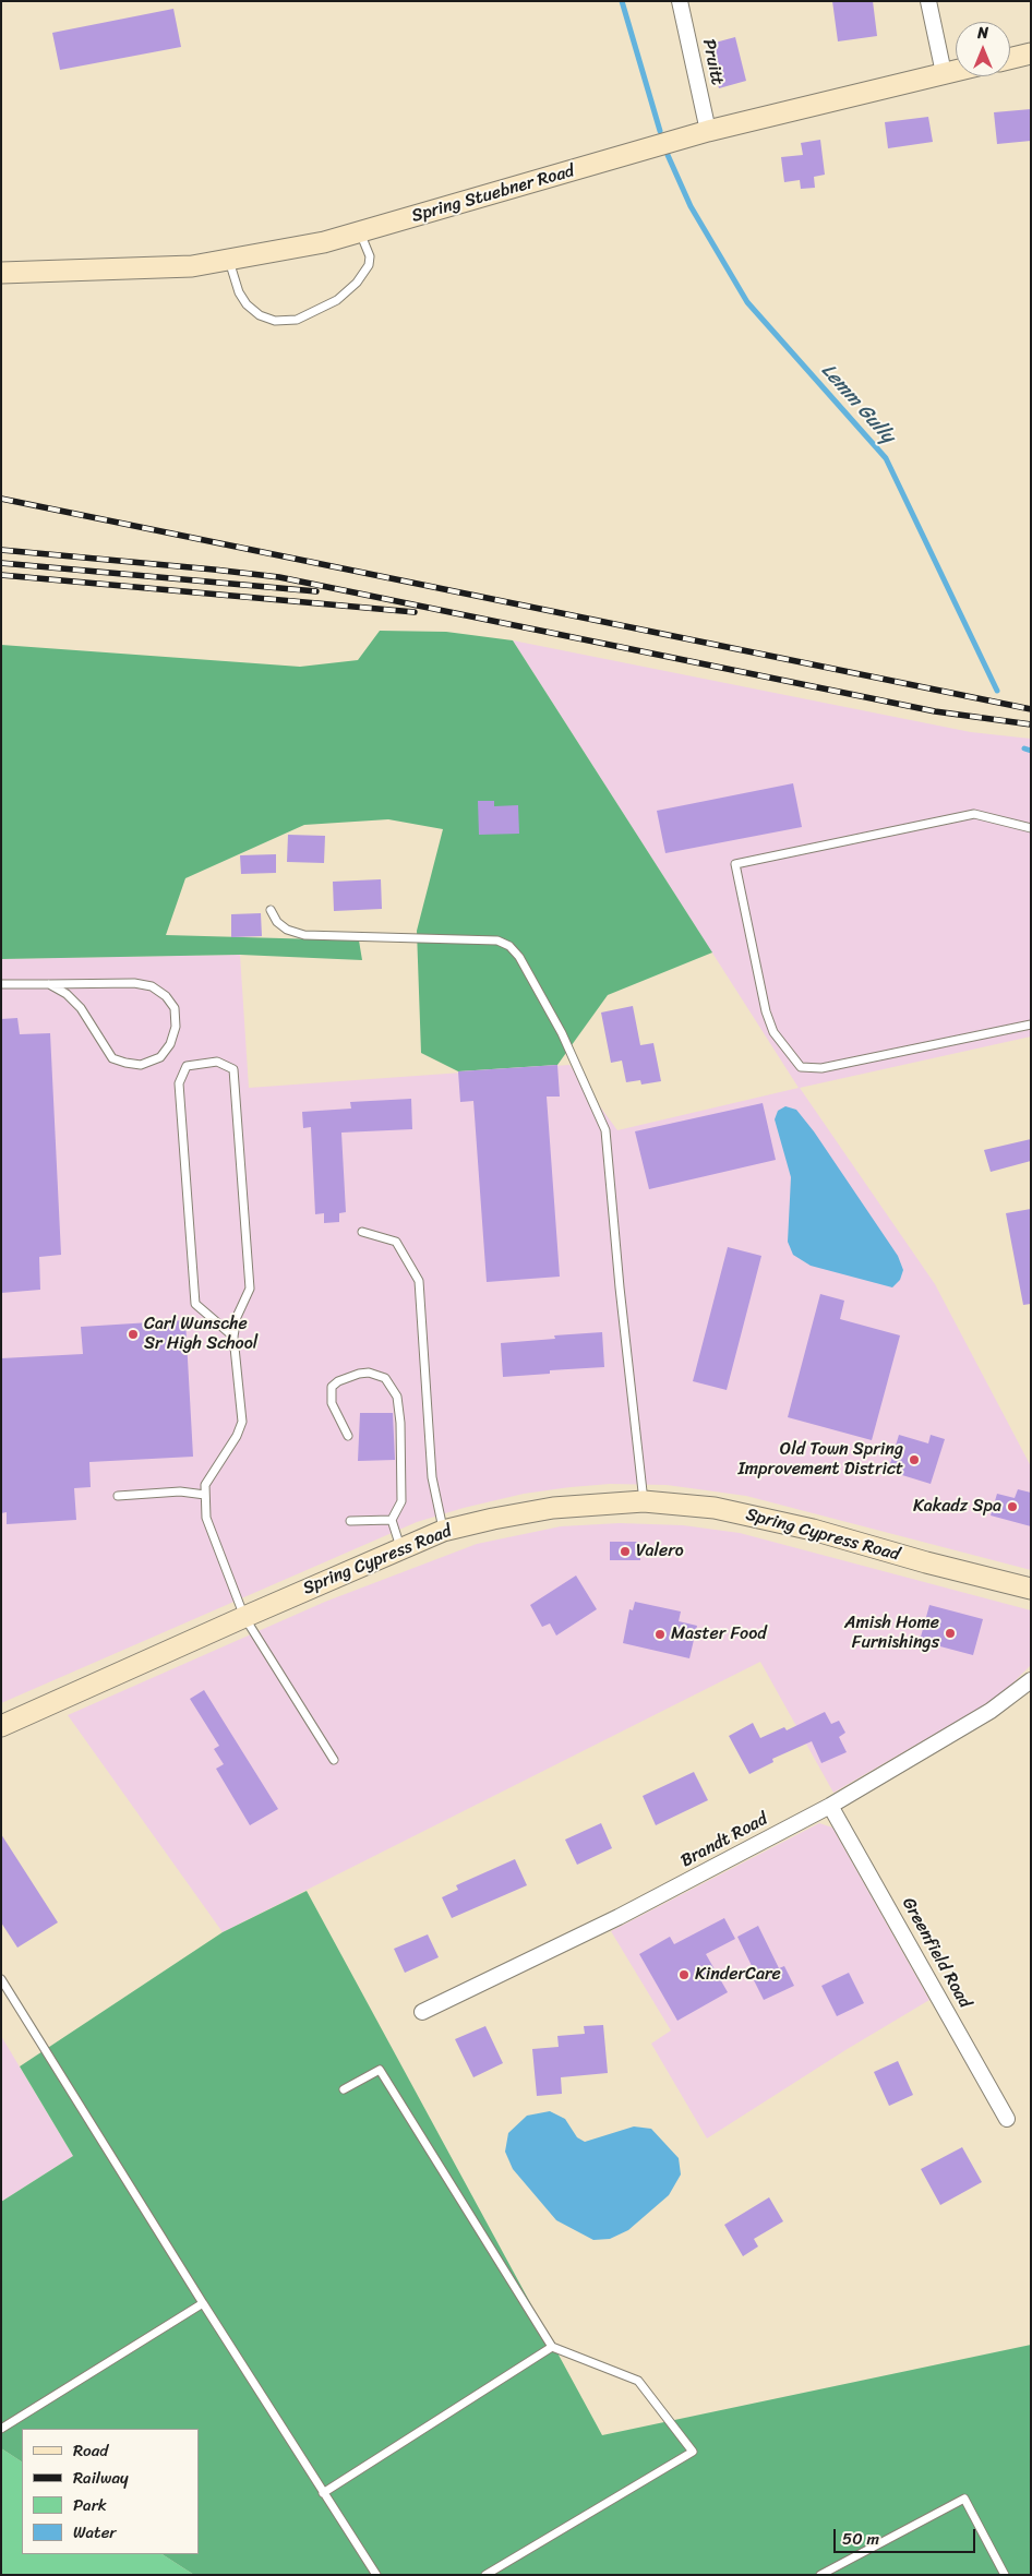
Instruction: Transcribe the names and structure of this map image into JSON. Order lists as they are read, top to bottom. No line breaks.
{"streets":{"main road":["Spring Stuebner Road","Spring Cypress Road"],"street":["Pruitt","Brandt Road","Greenfield Road"]},"crossings":[["Pruitt","Spring Stuebner Road"],["Brandt Road","Greenfield Road"]],"water":["Lemm Gully"],"places":["Carl Wunsche Sr High School","Old Town Spring Improvement District","Kakadz Spa","Valero","Amish Home Furnishings","Master Food","KinderCare"],"legend":["Road","Railway","Park","Water"],"scale_bar":"50 m","north":"top"}
